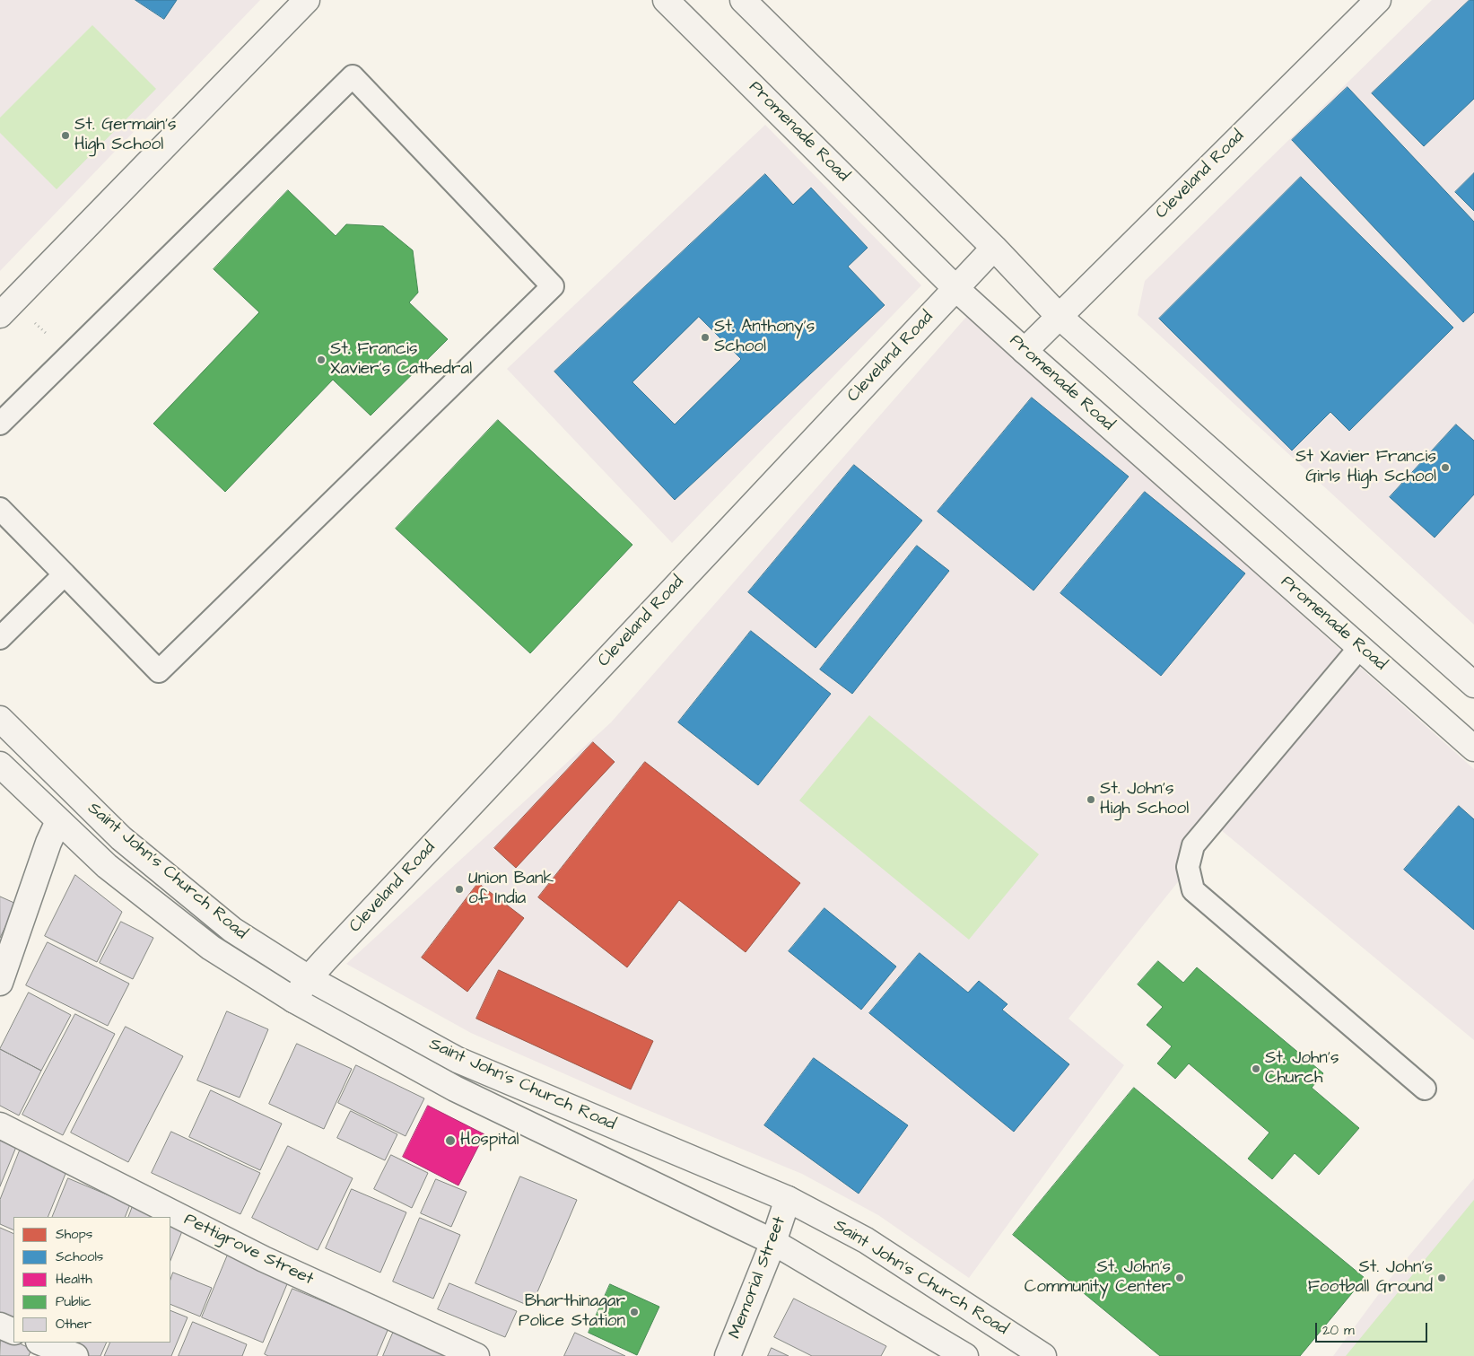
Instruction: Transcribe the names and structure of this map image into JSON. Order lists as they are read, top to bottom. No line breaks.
{"streets":{"street":["Promenade Road","Cleveland Road","Saint John's Church Road","Pettigrove Street","Memorial Street"]},"crossings":[["Promenade Road","Cleveland Road"],["Cleveland Road","Saint John's Church Road"],["Saint John's Church Road","Memorial Street"]],"places":["St. Germain's High School","St. Anthony's School","St. Francis Xavier's Cathedral","St Xavier Francis Girls High School","St. John's High School","Union Bank of India","St. John's Church","Hospital","St. John's Community Center","St. John's Football Ground","Bharthinagar Police Station"],"legend":["Shops","Schools","Health","Public","Other"],"scale_bar":"20 m"}
